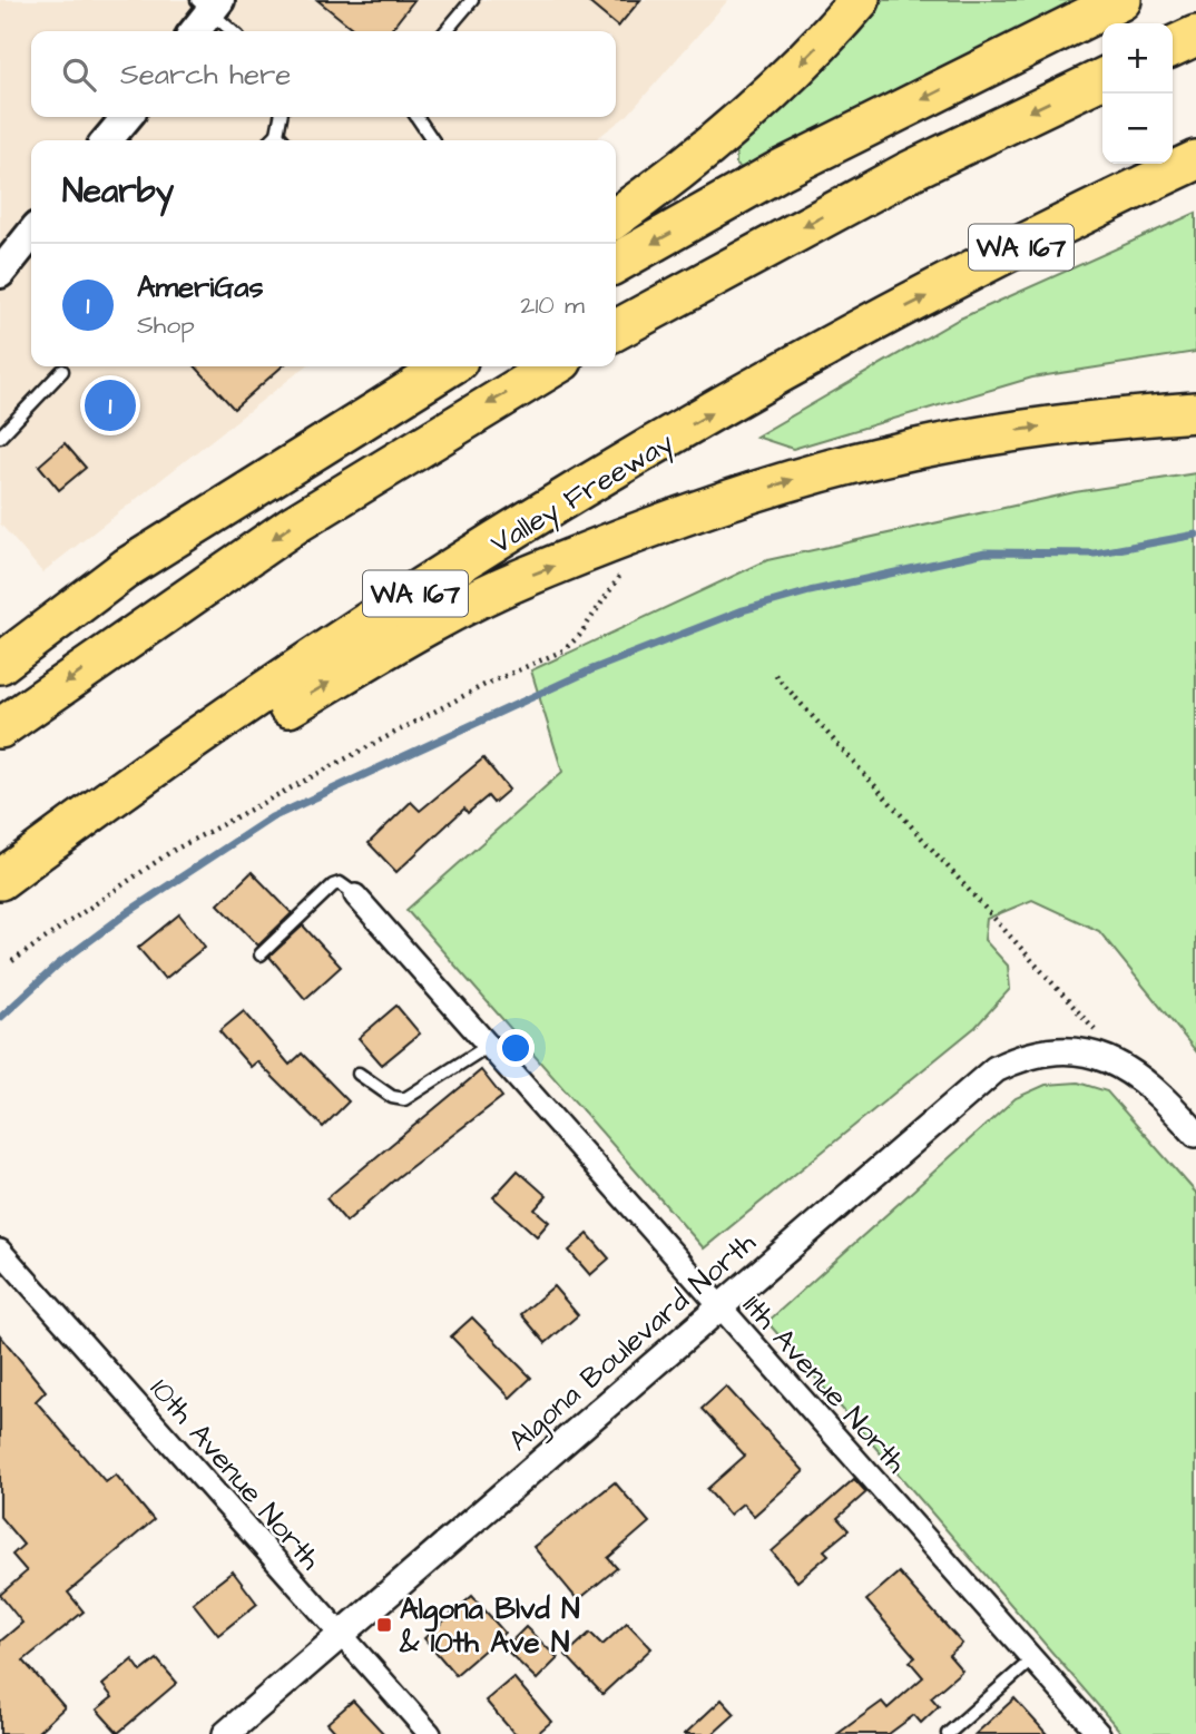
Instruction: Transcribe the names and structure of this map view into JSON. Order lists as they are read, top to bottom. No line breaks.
{"streets":{"highway":["WA 167","Valley Freeway"],"street":["Algona Boulevard North","11th Avenue North","10th Avenue North"]},"crossings":[["Algona Boulevard North","11th Avenue North"],["Algona Boulevard North","10th Avenue North"]],"places":{"transit":["Algona Blvd N & 10th Ave N"]},"page":{"map_buttons":["+","−"],"search":"Search here","heading":"Nearby","list":[{"mark":"1","name":"AmeriGas","note":"Shop","value":"210 m"}],"pins":"1"}}
